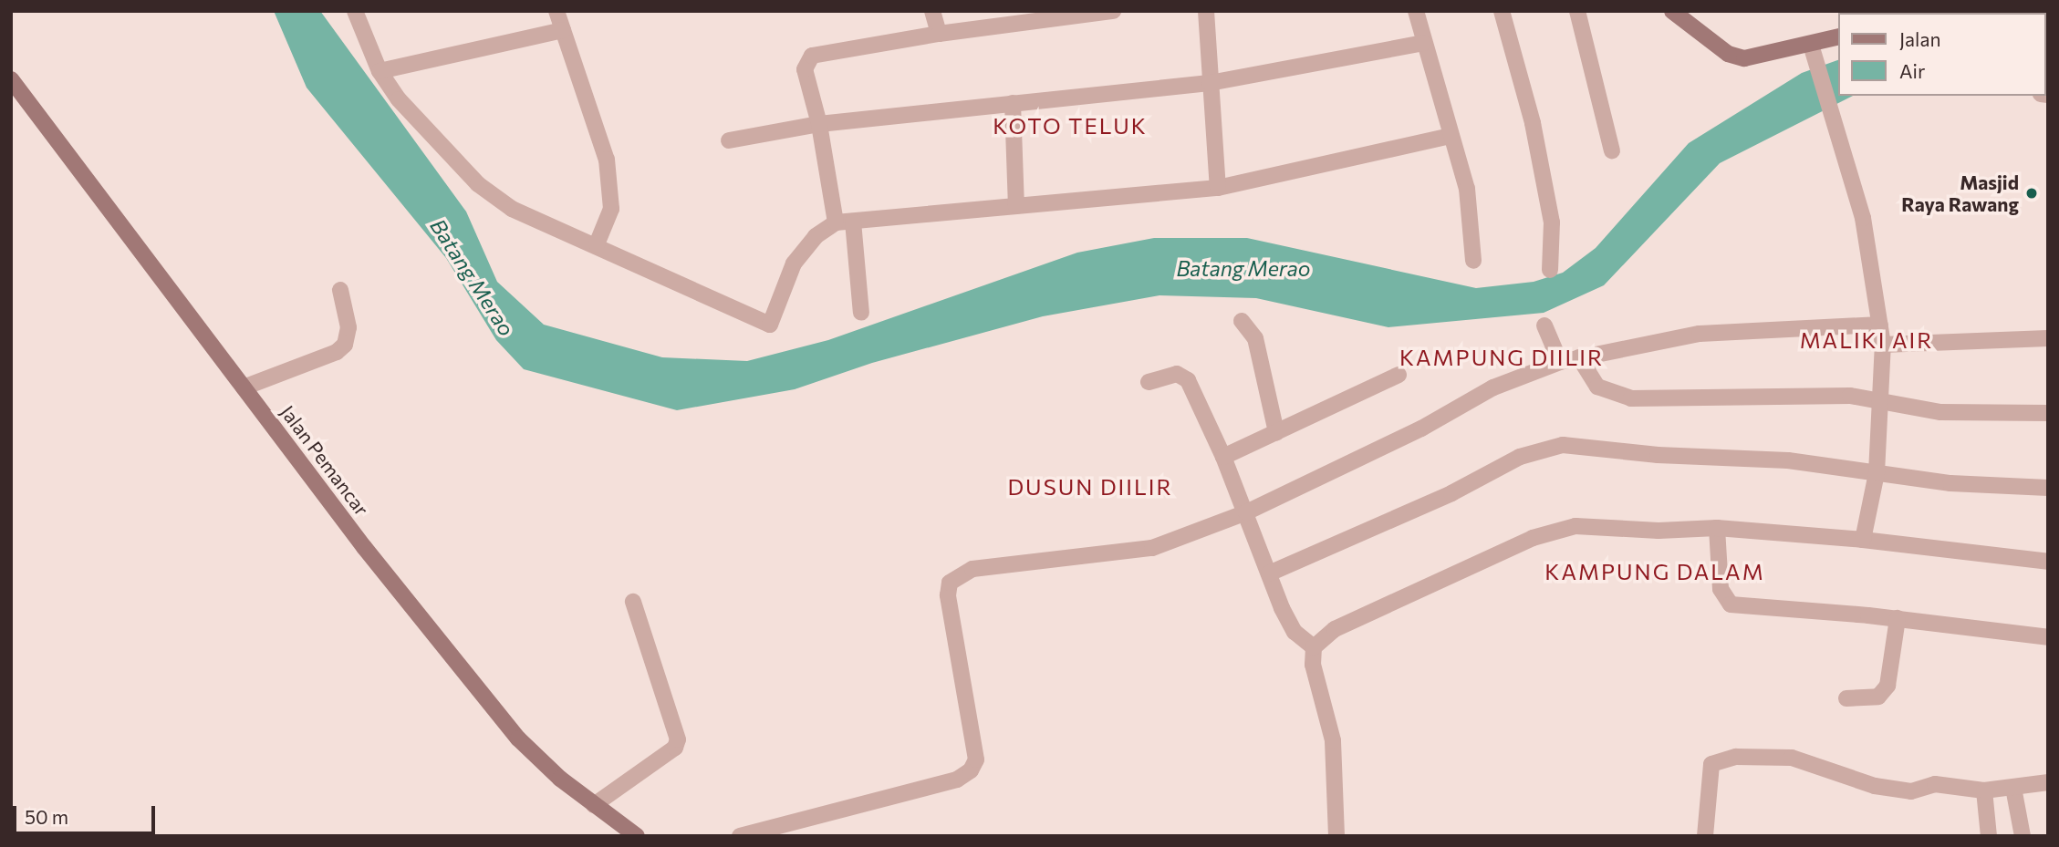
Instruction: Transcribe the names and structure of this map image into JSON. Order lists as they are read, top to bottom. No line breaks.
{"streets":{"main road":["Jalan Pemancar"]},"districts":["KOTO TELUK","MALIKI AIR","KAMPUNG DIILIR","DUSUN DIILIR","KAMPUNG DALAM"],"water":["Batang Merao"],"places":["Masjid Raya Rawang"],"legend":["Jalan","Air"],"scale_bar":"50 m"}
